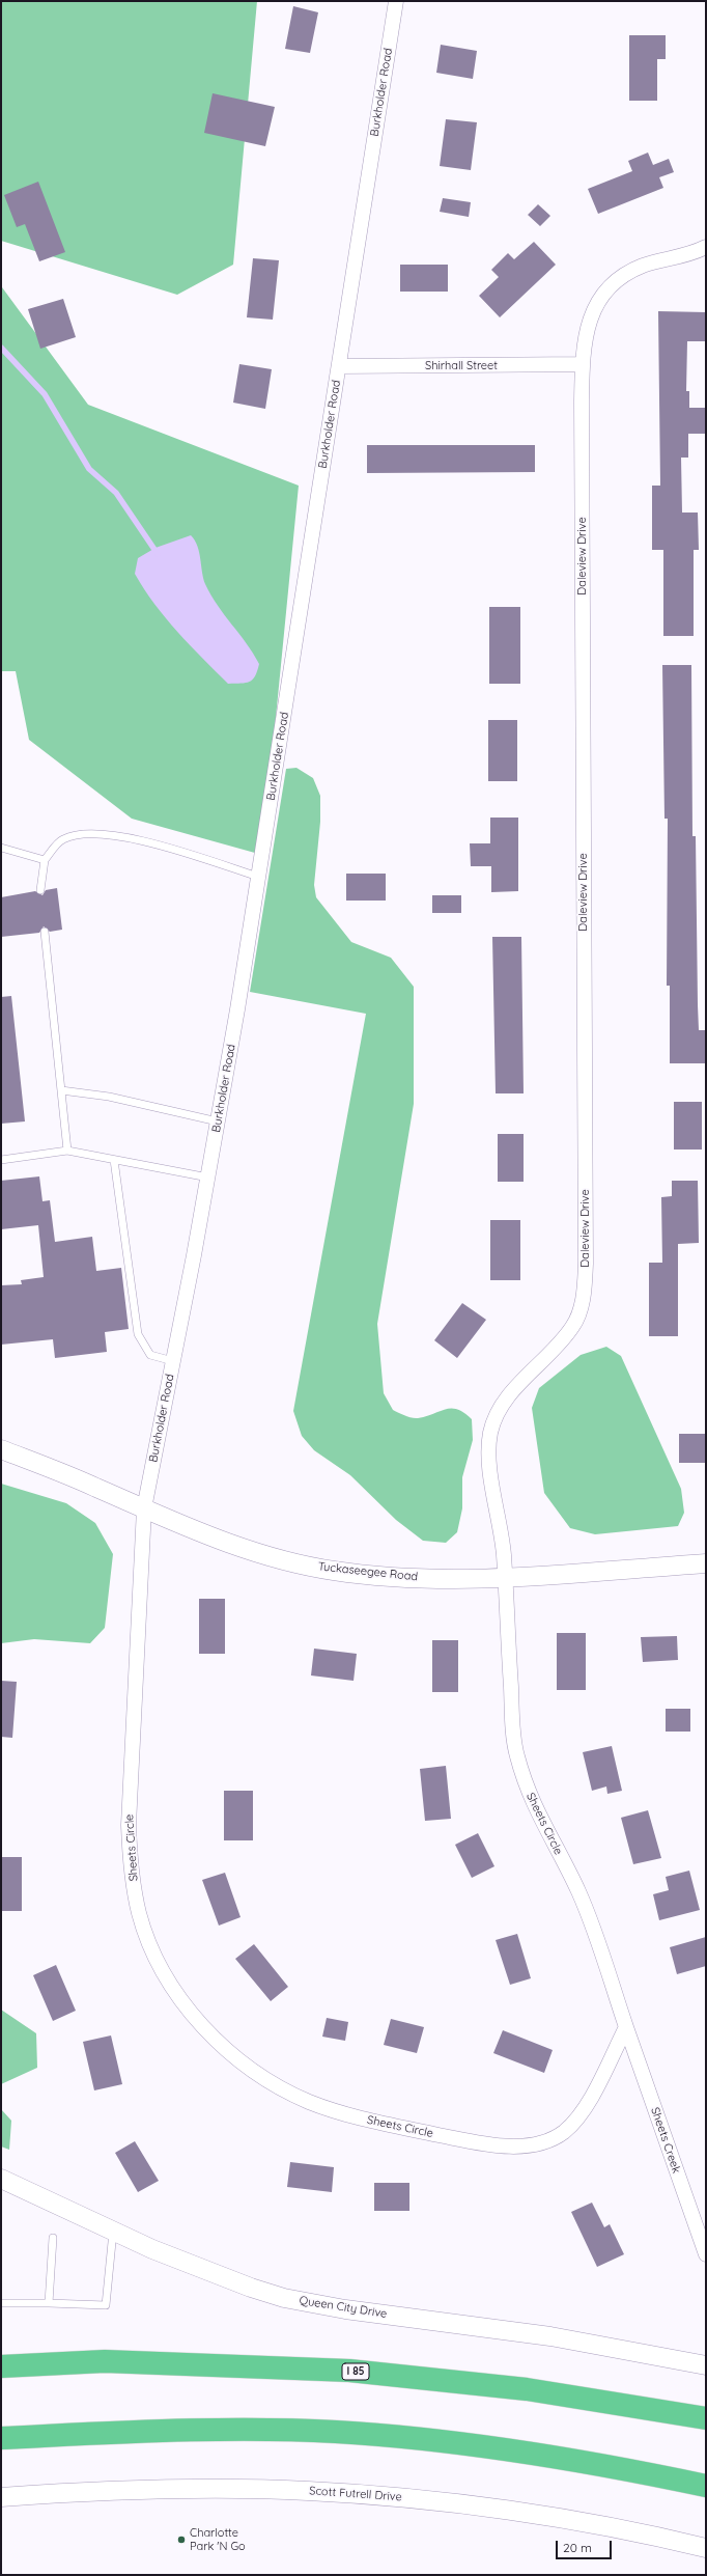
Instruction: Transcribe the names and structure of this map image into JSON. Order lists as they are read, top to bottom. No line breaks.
{"streets":{"highway":["I 85"],"street":["Burkholder Road","Shirhall Street","Daleview Drive","Tuckaseegee Road","Sheets Circle","Sheets Creek","Queen City Drive","Scott Futrell Drive"]},"crossings":[["Burkholder Road","Shirhall Street"],["Burkholder Road","Tuckaseegee Road"],["Burkholder Road","Sheets Circle"],["Shirhall Street","Daleview Drive"],["Daleview Drive","Tuckaseegee Road"],["Daleview Drive","Sheets Circle"],["Tuckaseegee Road","Sheets Circle"],["Sheets Circle","Sheets Creek"]],"places":["Charlotte Park 'N Go"],"scale_bar":"20 m"}
